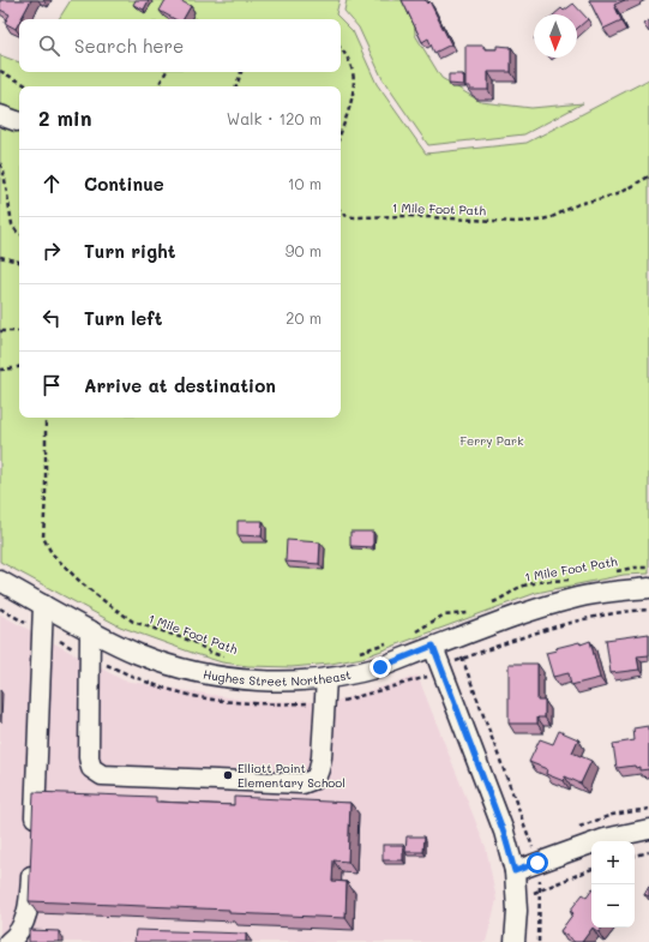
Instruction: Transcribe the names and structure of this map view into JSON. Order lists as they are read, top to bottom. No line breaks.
{"streets":{"street":["Hughes Street Northeast"],"path":["1 Mile Foot Path"]},"parks":["Ferry Park"],"places":["Elliott Point Elementary School"],"north":"bottom","page":{"search":"Search here","heading":["2 min","Walk · 120 m"],"list":[["Continue","10 m"],["Turn right","90 m"],["Turn left","20 m"],"Arrive at destination"],"map_buttons":["+","−"]}}
